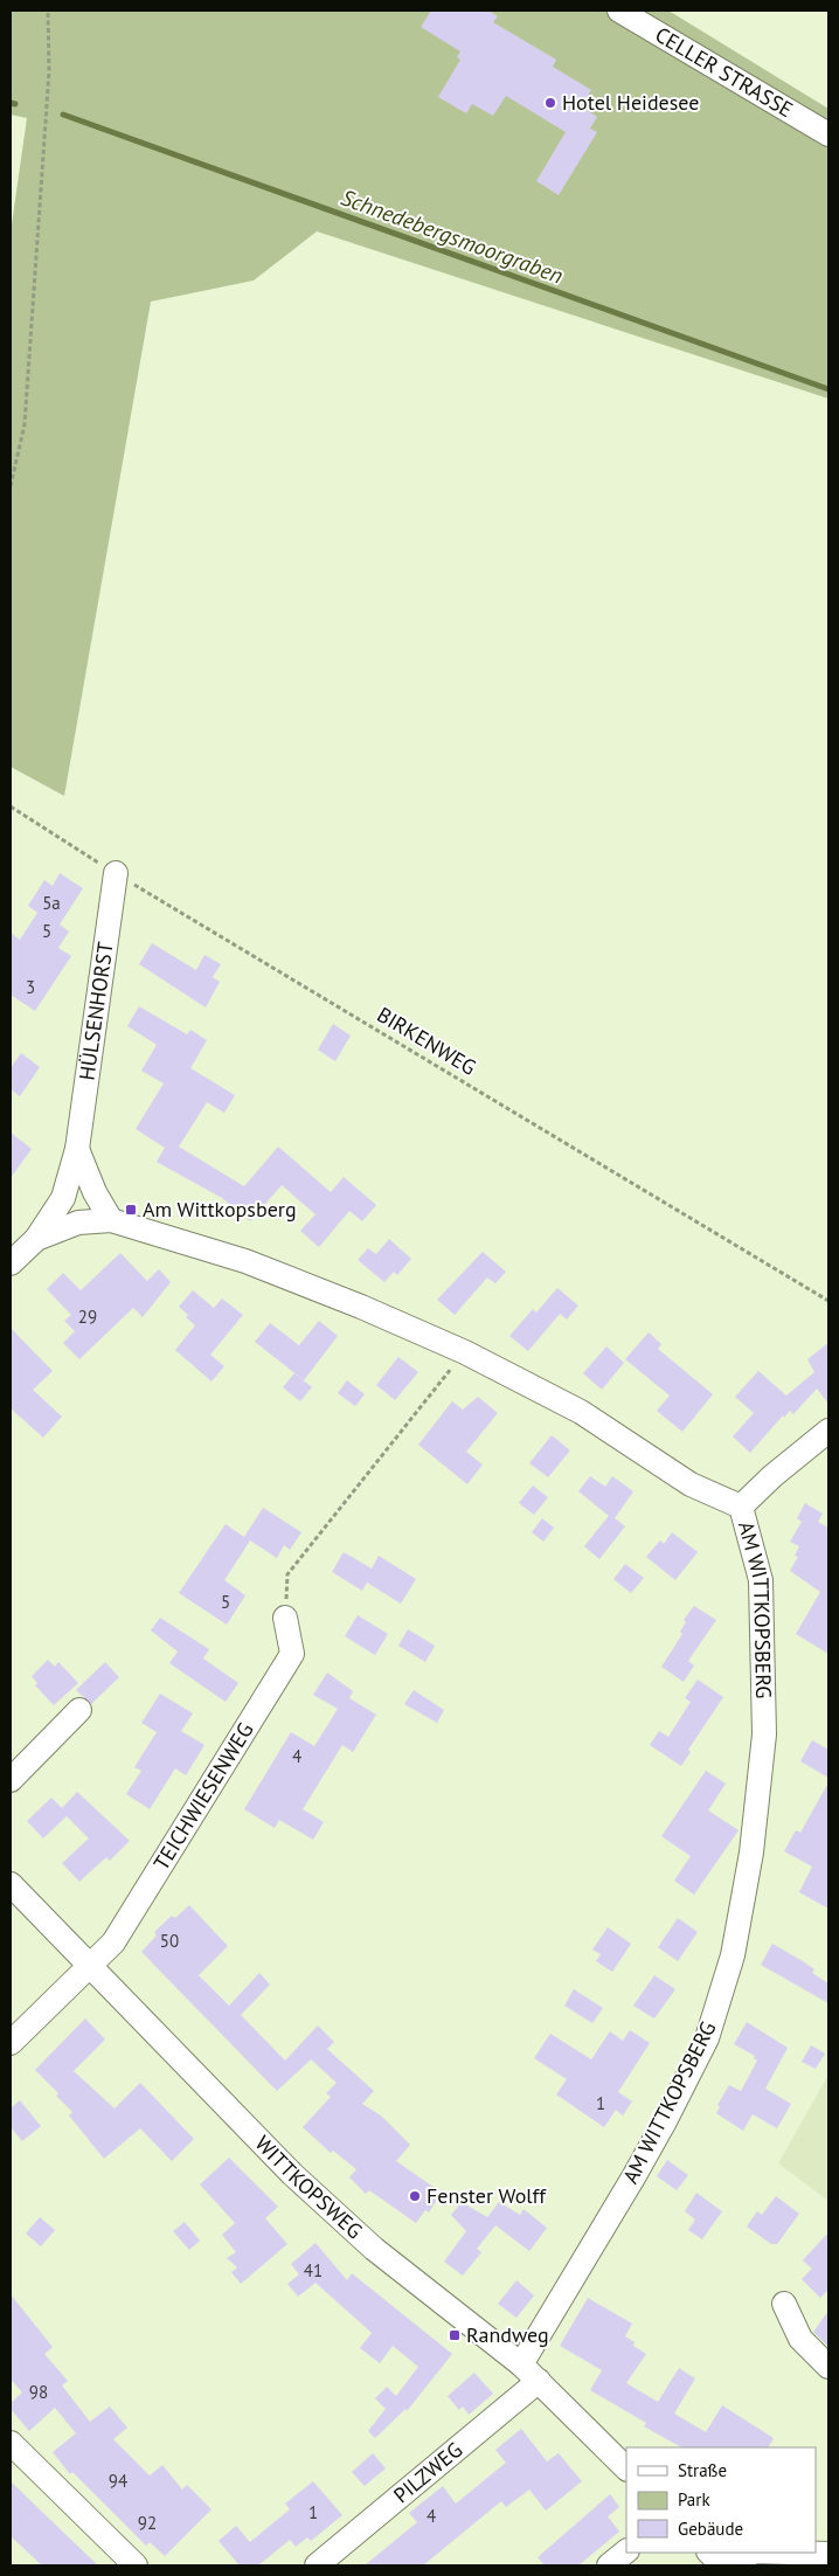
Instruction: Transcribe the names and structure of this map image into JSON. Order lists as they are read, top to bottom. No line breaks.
{"streets":{"street":["CELLER STRASSE","HÜLSENHORST","AM WITTKOPSBERG","TEICHWIESENWEG","WITTKOPSWEG","PILZWEG"],"path":["BIRKENWEG"]},"crossings":[["HÜLSENHORST","BIRKENWEG"],["HÜLSENHORST","AM WITTKOPSBERG"],["AM WITTKOPSBERG","WITTKOPSWEG"],["TEICHWIESENWEG","WITTKOPSWEG"],["WITTKOPSWEG","PILZWEG"]],"water":["Schnedebergsmoorgraben"],"places":{"other":["Hotel Heidesee","Fenster Wolff"],"transit":["Am Wittkopsberg","Randweg"]},"house_numbers":["5a","5","3","29","5","4","50","1","41","98","94","1","4","92"],"legend":["Straße","Park","Gebäude"]}
